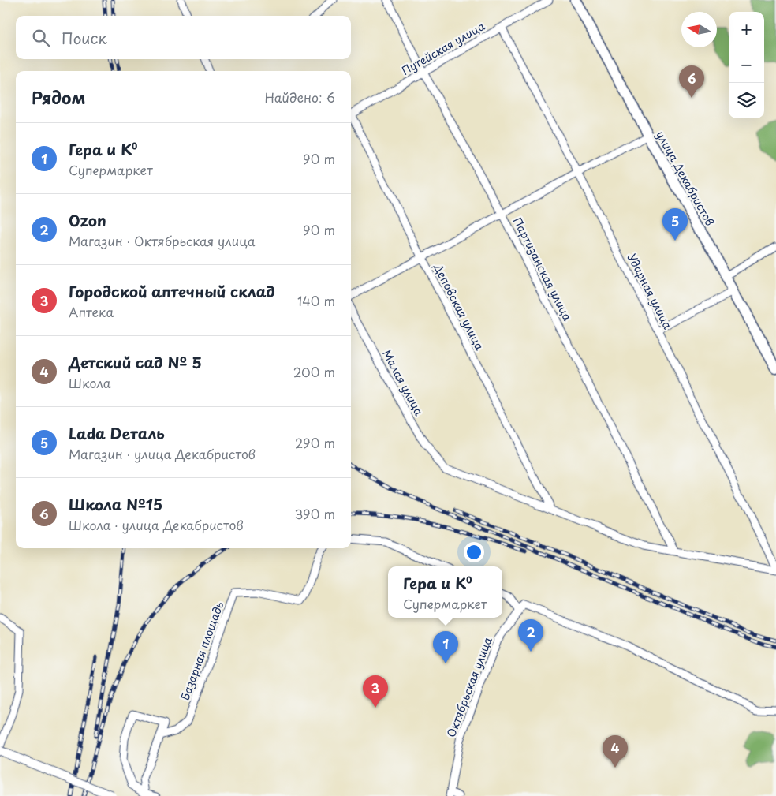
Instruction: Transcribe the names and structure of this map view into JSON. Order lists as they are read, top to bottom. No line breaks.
{"streets":{"main road":["улица Декабристов"],"street":["Путейская улица","Партизанская улица","Ударная улица","Деповская улица","Малая улица","Базарная площадь","Октябрьская улица"]},"crossings":[["Путейская улица","Партизанская улица"],["Путейская улица","Ударная улица"],["Деповская улица","Малая улица"]],"north":"left","page":{"map_buttons":["+","−"],"search":"Поиск","pins":["6","5","2","1","3","4"],"heading":["Рядом","Найдено: 6"],"list":[{"mark":"1","name":"Гера и К⁰","note":"Супермаркет","value":"90 m"},{"mark":"2","name":"Ozon","note":"Магазин · Октябрьская улица","value":"90 m"},{"mark":"3","name":"Городской аптечный склад","note":"Аптека","value":"140 m"},{"mark":"4","name":"Детский сад № 5","note":"Школа","value":"200 m"},{"mark":"5","name":"Lada Dеталь","note":"Магазин · улица Декабристов","value":"290 m"},{"mark":"6","name":"Школа №15","note":"Школа · улица Декабристов","value":"390 m"}],"popup":["Гера и К⁰","Супермаркет"]}}
